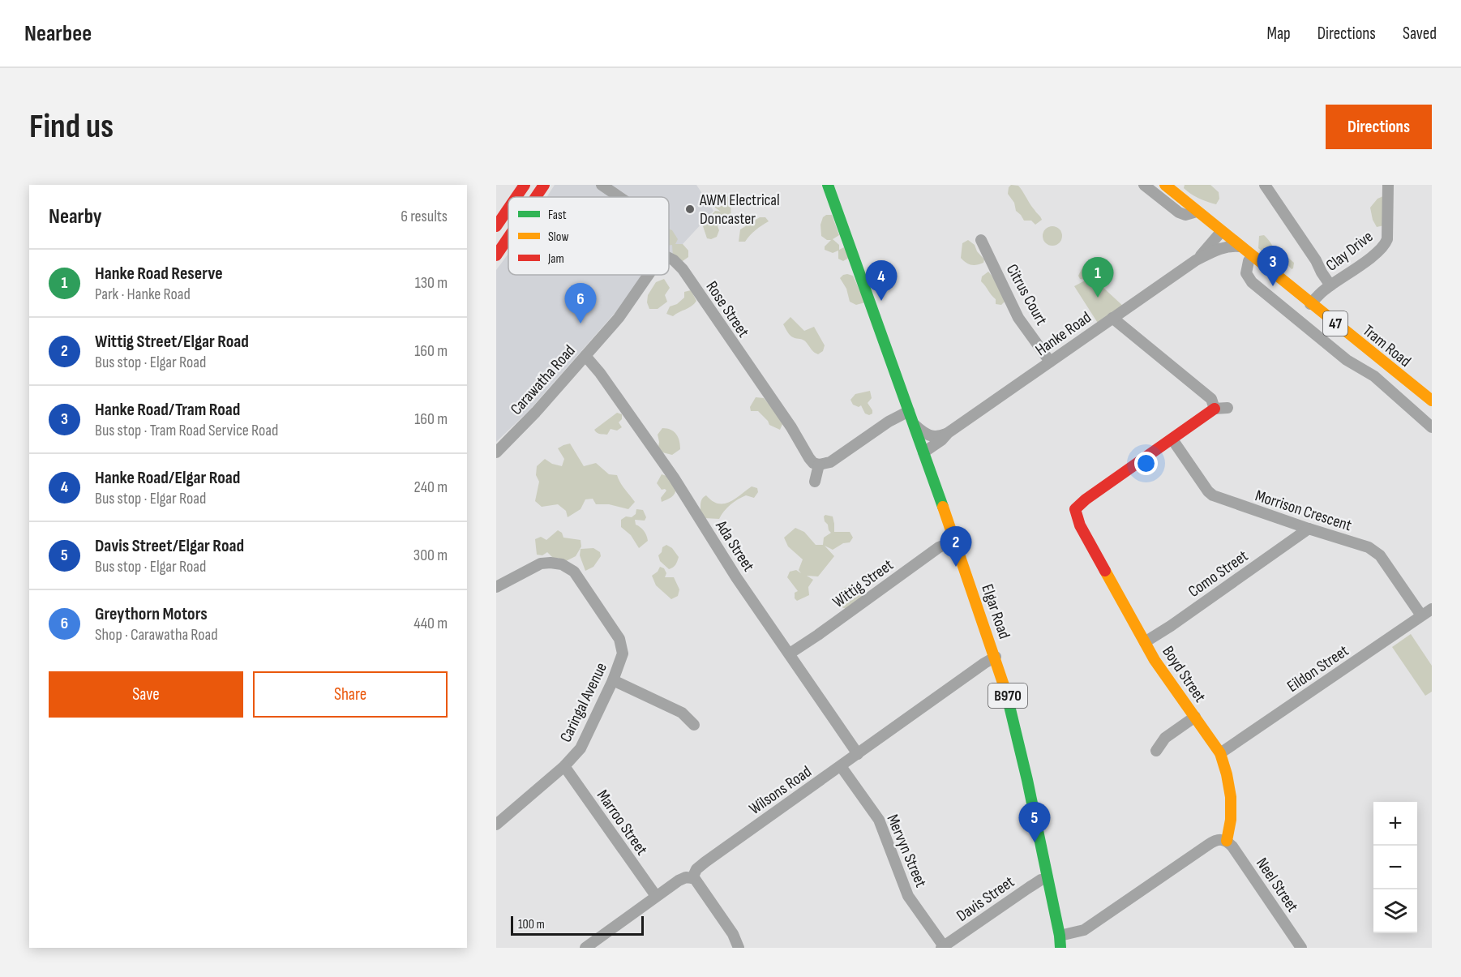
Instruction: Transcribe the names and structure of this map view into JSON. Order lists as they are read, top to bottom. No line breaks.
{"streets":{"main road":["47","Tram Road","Elgar Road","Boyd Street","B970"],"street":["Clay Drive","Citrus Court","Rose Street","Hanke Road","Carawatha Road","Morrison Crescent","Ada Street","Como Street","Wittig Street","Eildon Street","Caringal Avenue","Wilsons Road","Marroo Street","Mervyn Street","Neel Street","Davis Street"]},"crossings":[["Clay Drive","Tram Road"],["Citrus Court","Hanke Road"],["Hanke Road","Tram Road"],["Hanke Road","Elgar Road"],["Carawatha Road","Ada Street"],["Morrison Crescent","Como Street"],["Morrison Crescent","Eildon Street"],["Morrison Crescent","Boyd Street"],["Ada Street","Wittig Street"],["Ada Street","Wilsons Road"],["Como Street","Boyd Street"],["Wittig Street","Elgar Road"],["Elgar Road","Wilsons Road"],["Elgar Road","Davis Street"],["Eildon Street","Boyd Street"],["Boyd Street","Neel Street"],["Caringal Avenue","Marroo Street"],["Wilsons Road","Marroo Street"],["Wilsons Road","Mervyn Street"],["Mervyn Street","Davis Street"]],"places":["AWM Electrical Doncaster"],"legend":["Fast","Slow","Jam"],"scale_bar":"100 m","page":{"header":"Nearbee","nav":["Map","Directions","Saved"],"buttons":["Directions",["Save","Share"]],"title":"Find us","heading":["Nearby","6 results"],"pins":["3","1","4","6","2","5"],"list":[{"mark":"1","name":"Hanke Road Reserve","note":"Park · Hanke Road","value":"130 m"},{"mark":"2","name":"Wittig Street/Elgar Road","note":"Bus stop · Elgar Road","value":"160 m"},{"mark":"3","name":"Hanke Road/Tram Road","note":"Bus stop · Tram Road Service Road","value":"160 m"},{"mark":"4","name":"Hanke Road/Elgar Road","note":"Bus stop · Elgar Road","value":"240 m"},{"mark":"5","name":"Davis Street/Elgar Road","note":"Bus stop · Elgar Road","value":"300 m"},{"mark":"6","name":"Greythorn Motors","note":"Shop · Carawatha Road","value":"440 m"}],"map_buttons":["+","−"],"scale":"100 m"}}
